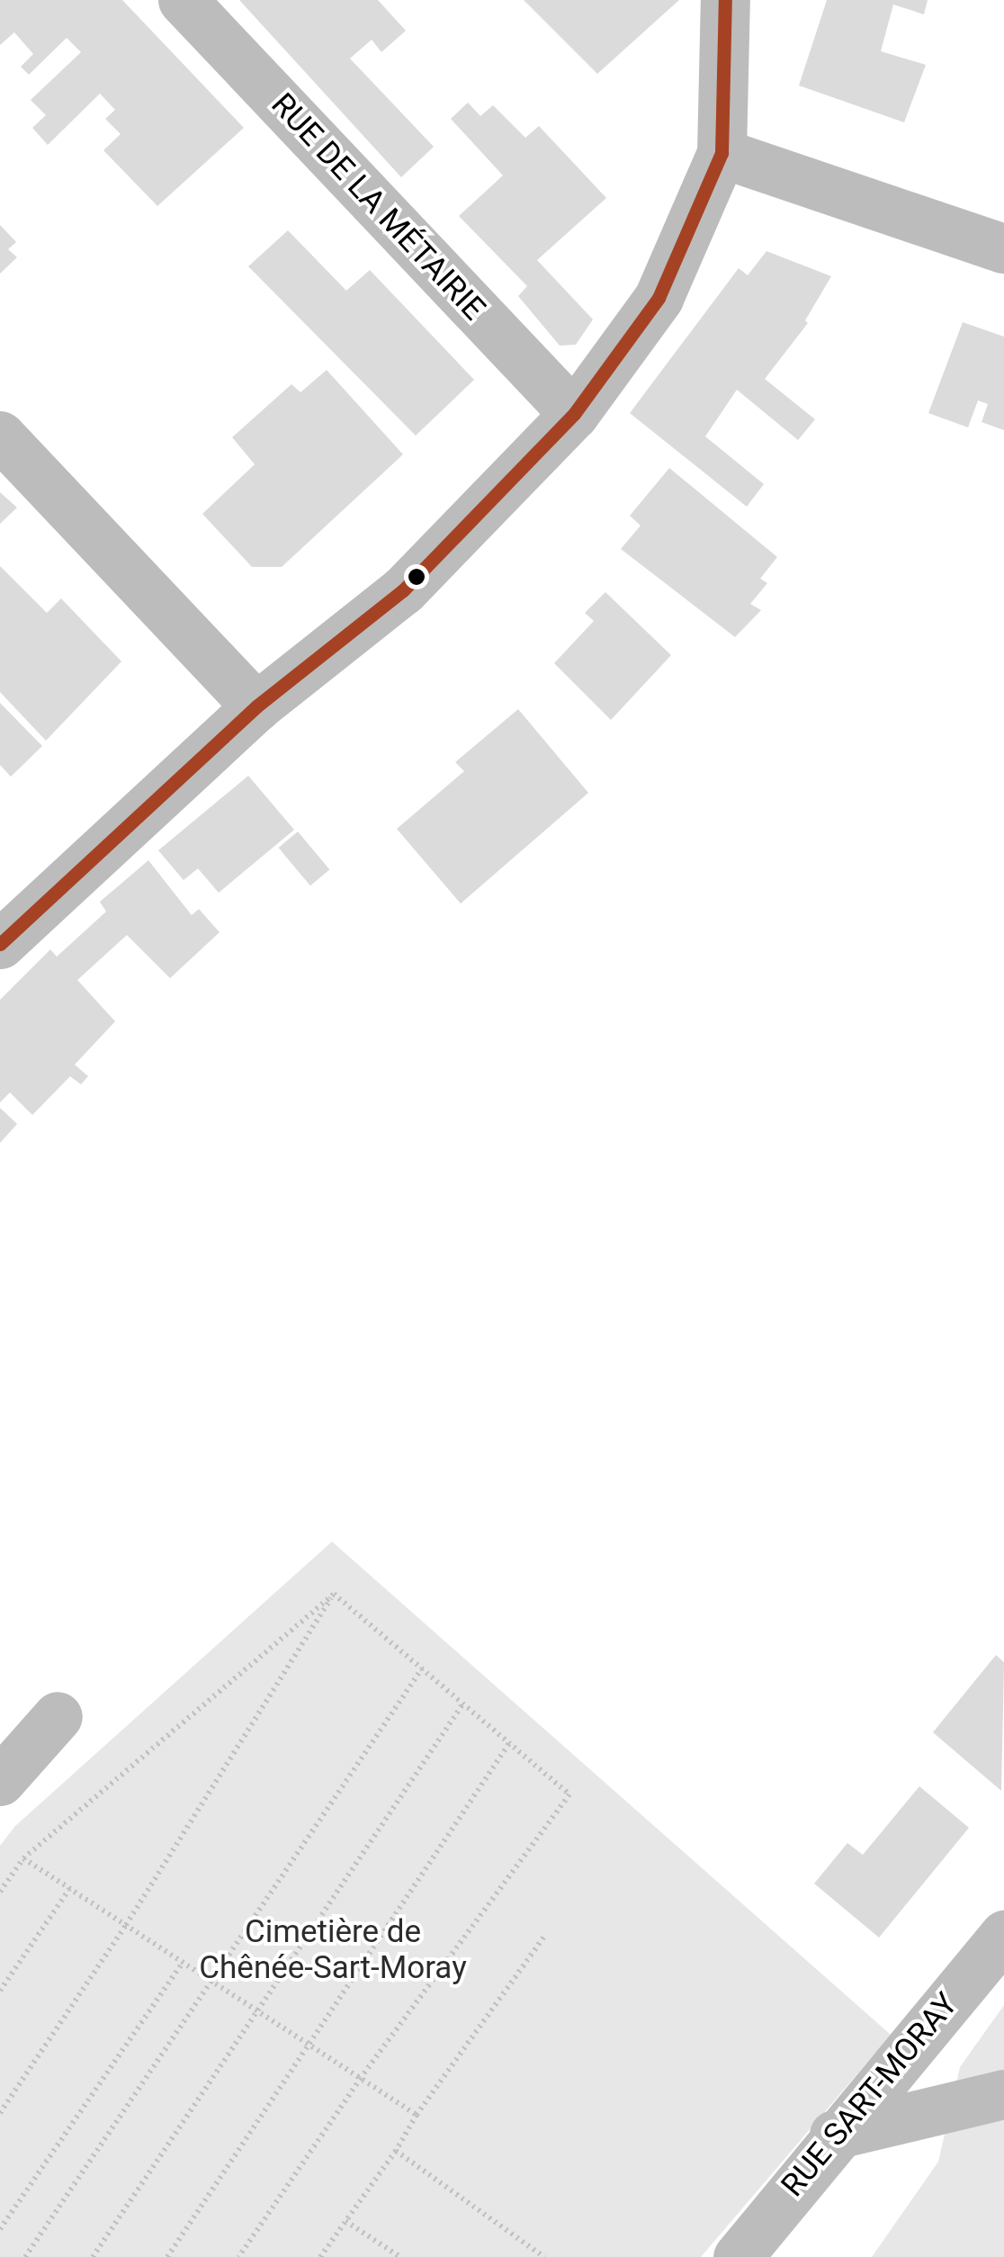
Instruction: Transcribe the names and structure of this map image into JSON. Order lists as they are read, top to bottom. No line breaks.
{"streets":{"street":["RUE DE LA MÉTAIRIE","RUE SART-MORAY"]},"parks":["Cimetière de Chênée-Sart-Moray"]}
